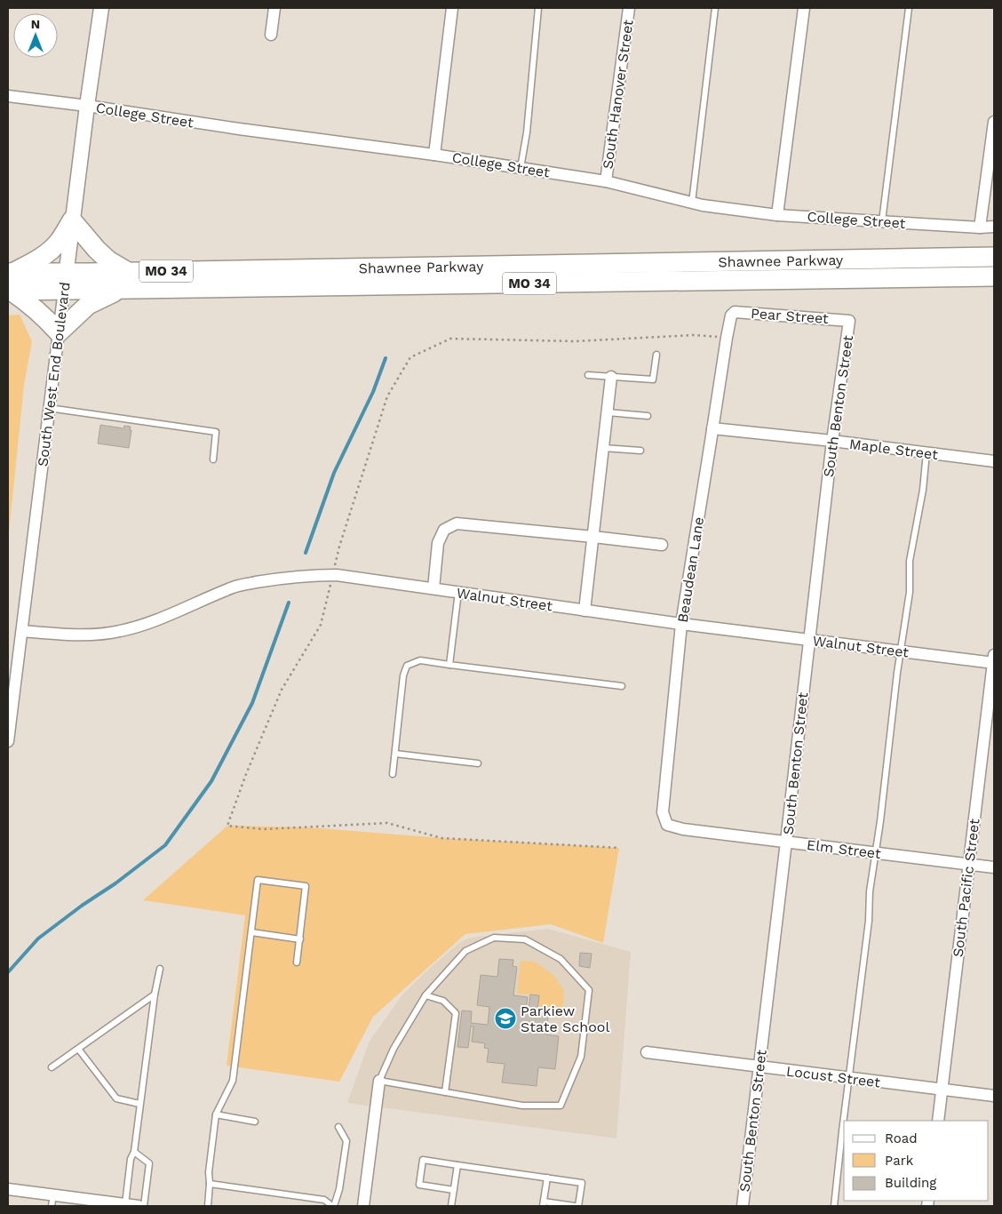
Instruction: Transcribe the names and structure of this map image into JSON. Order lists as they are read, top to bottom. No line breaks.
{"streets":{"highway":["Shawnee Parkway","MO 34"],"street":["South Hanover Street","College Street","Pear Street","South West End Boulevard","South Benton Street","Maple Street","Beaudean Lane","Walnut Street","Elm Street","South Pacific Street","Locust Street"]},"crossings":[["South Hanover Street","College Street"],["College Street","South West End Boulevard"],["Shawnee Parkway","South West End Boulevard"],["Pear Street","South Benton Street"],["Pear Street","Beaudean Lane"],["South West End Boulevard","Walnut Street"],["South Benton Street","Maple Street"],["South Benton Street","Walnut Street"],["South Benton Street","Elm Street"],["South Benton Street","Locust Street"],["Maple Street","Beaudean Lane"],["Beaudean Lane","Walnut Street"],["Beaudean Lane","Elm Street"],["Walnut Street","South Pacific Street"],["Elm Street","South Pacific Street"],["South Pacific Street","Locust Street"]],"places":{"school or university":["Parkiew State School"]},"legend":["Road","Park","Building"],"north":"top"}
